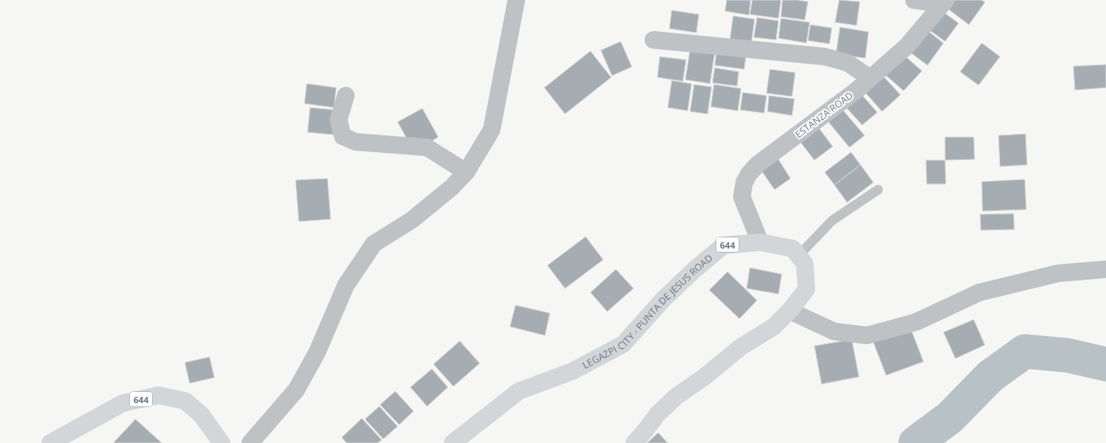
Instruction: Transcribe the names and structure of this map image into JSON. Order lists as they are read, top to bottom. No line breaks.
{"streets":{"main road":["644","LEGAZPI CITY - PUNTA DE JESUS ROAD"],"street":["ESTANZA ROAD"]},"crossings":[["ESTANZA ROAD","LEGAZPI CITY - PUNTA DE JESUS ROAD"]]}
